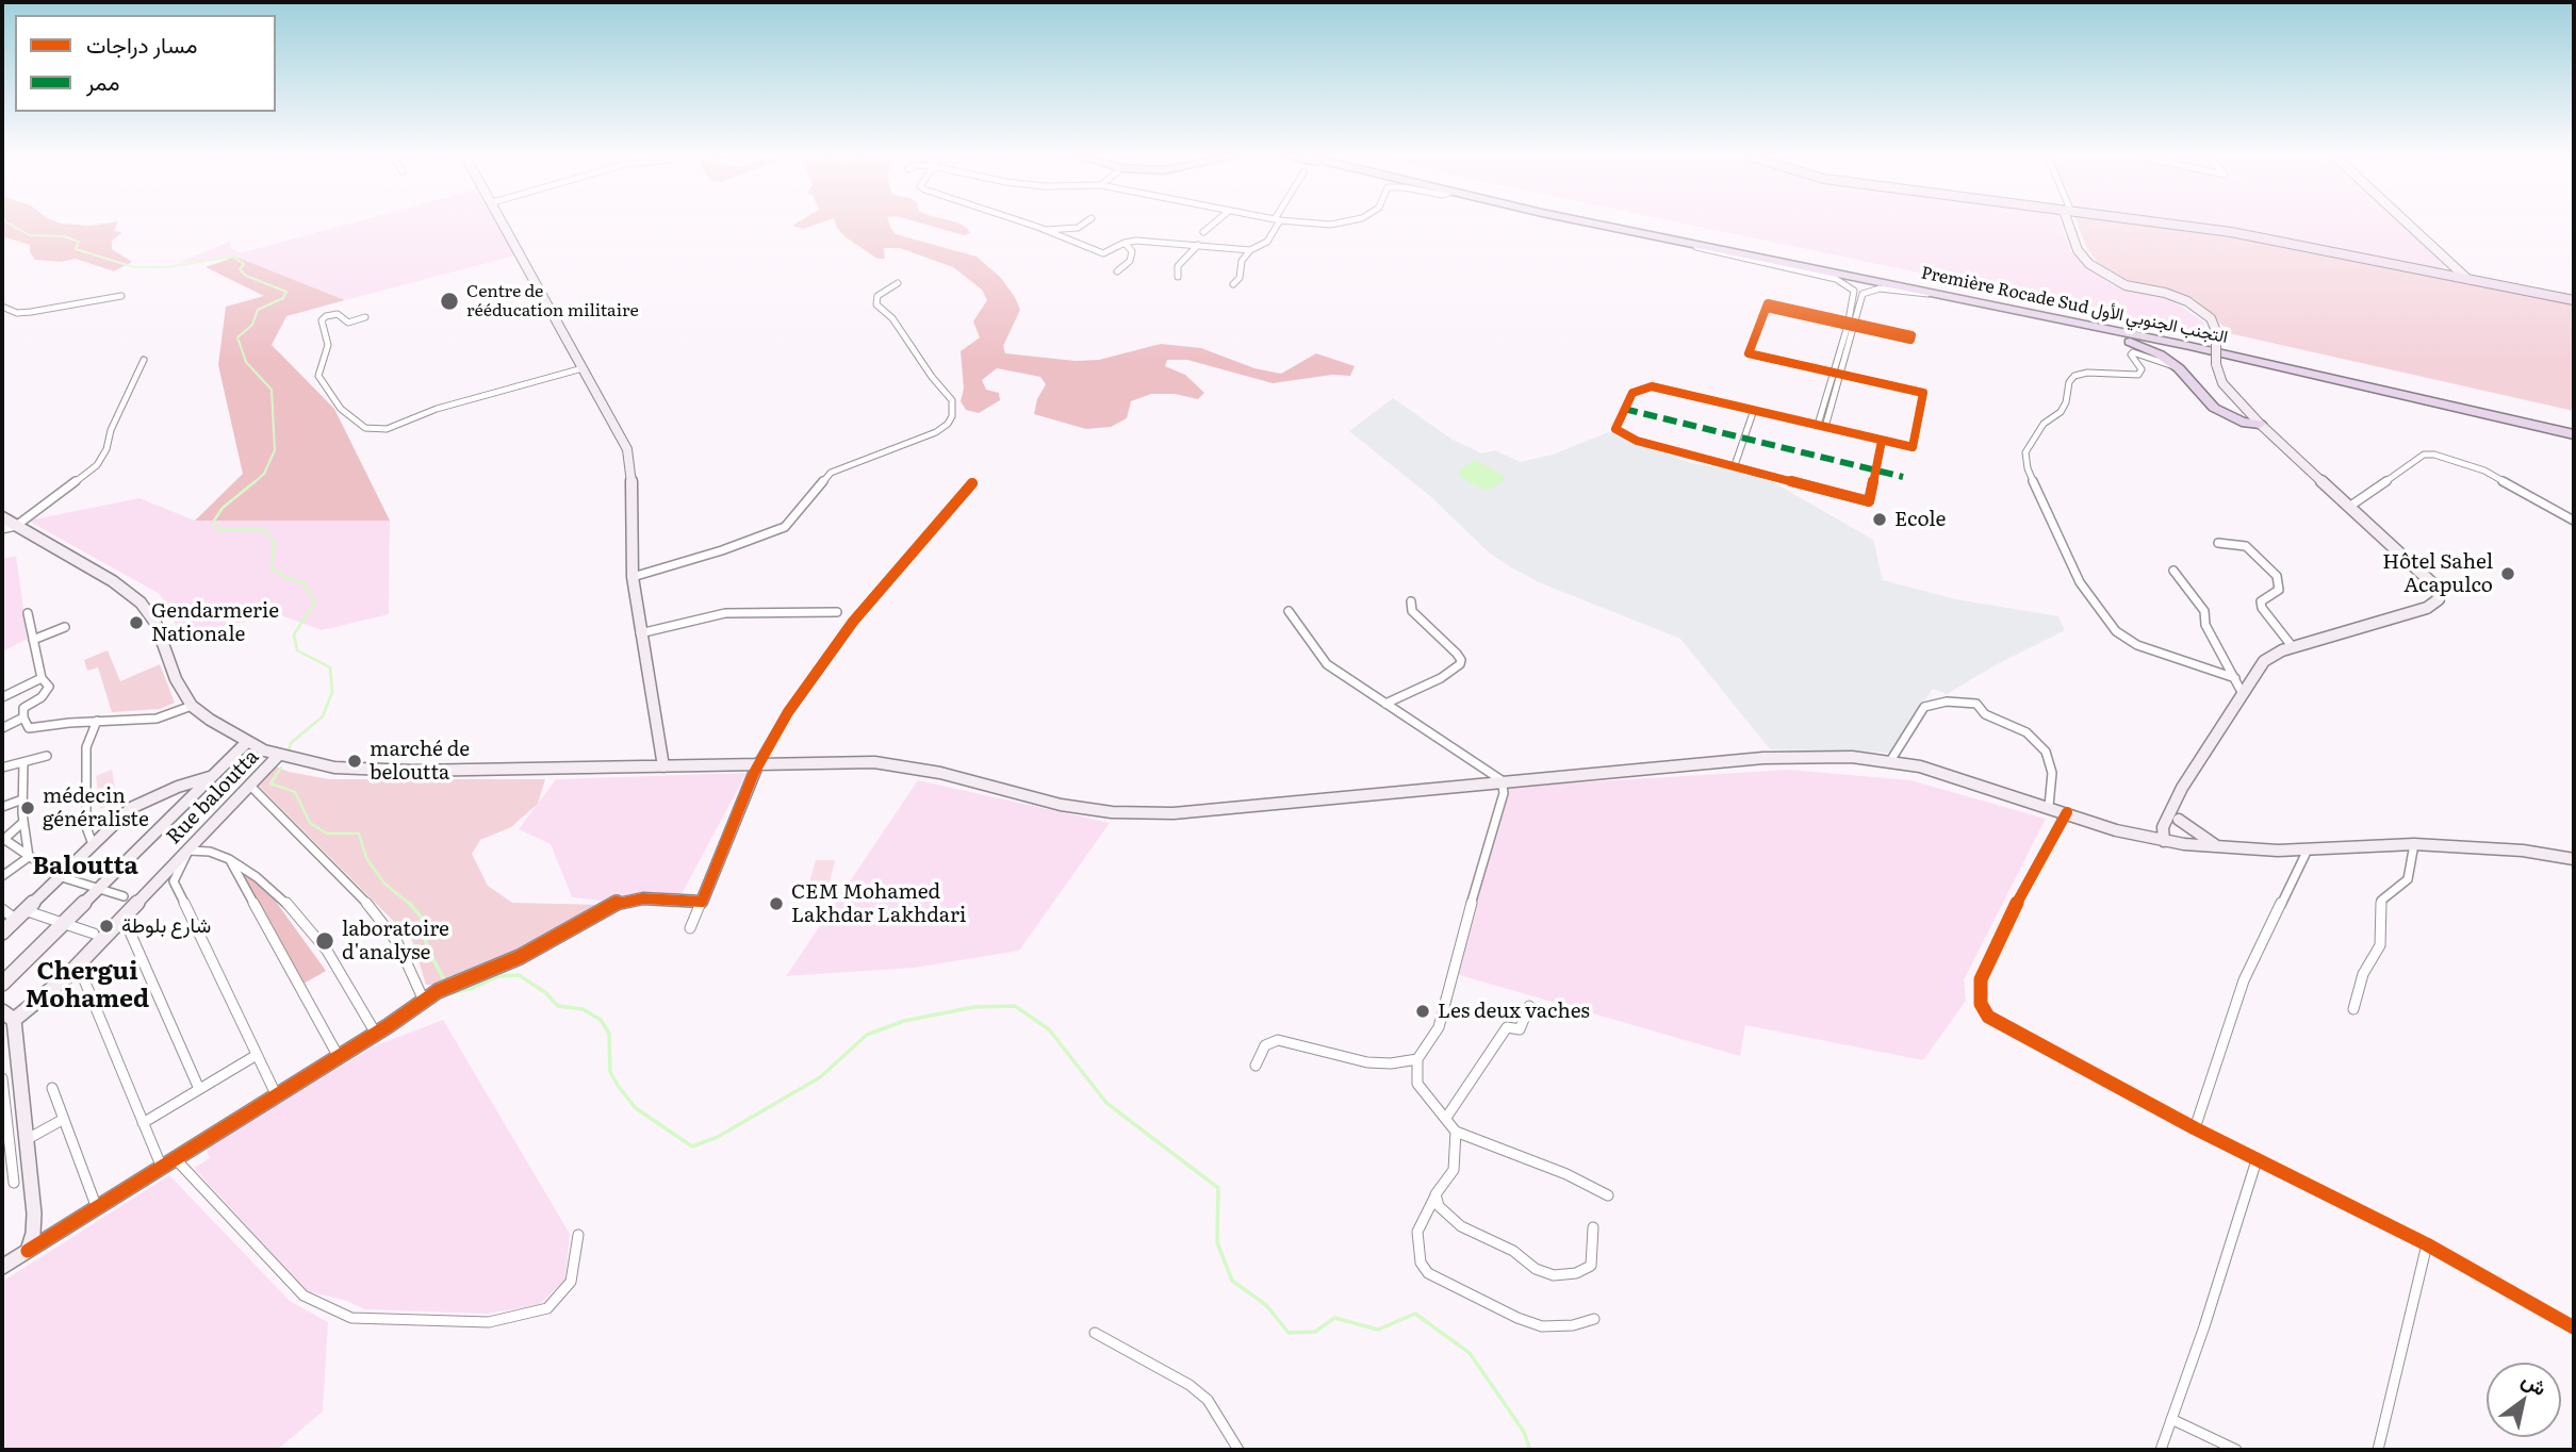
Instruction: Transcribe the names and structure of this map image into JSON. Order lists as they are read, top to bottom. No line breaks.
{"streets":{"highway":["Première Rocade Sud التجنب الجنوبي الأول"],"main road":["Rue baloutta"]},"districts":["Baloutta","Chergui Mohamed"],"places":["Centre de rééducation militaire","Ecole","Hôtel Sahel Acapulco","Gendarmerie Nationale","marché de beloutta","médecin généraliste","CEM Mohamed Lakhdar Lakhdari","شارع بلوطة","laboratoire d'analyse","Les deux vaches"],"legend":["مسار دراجات","ممر"],"north":"top right"}
